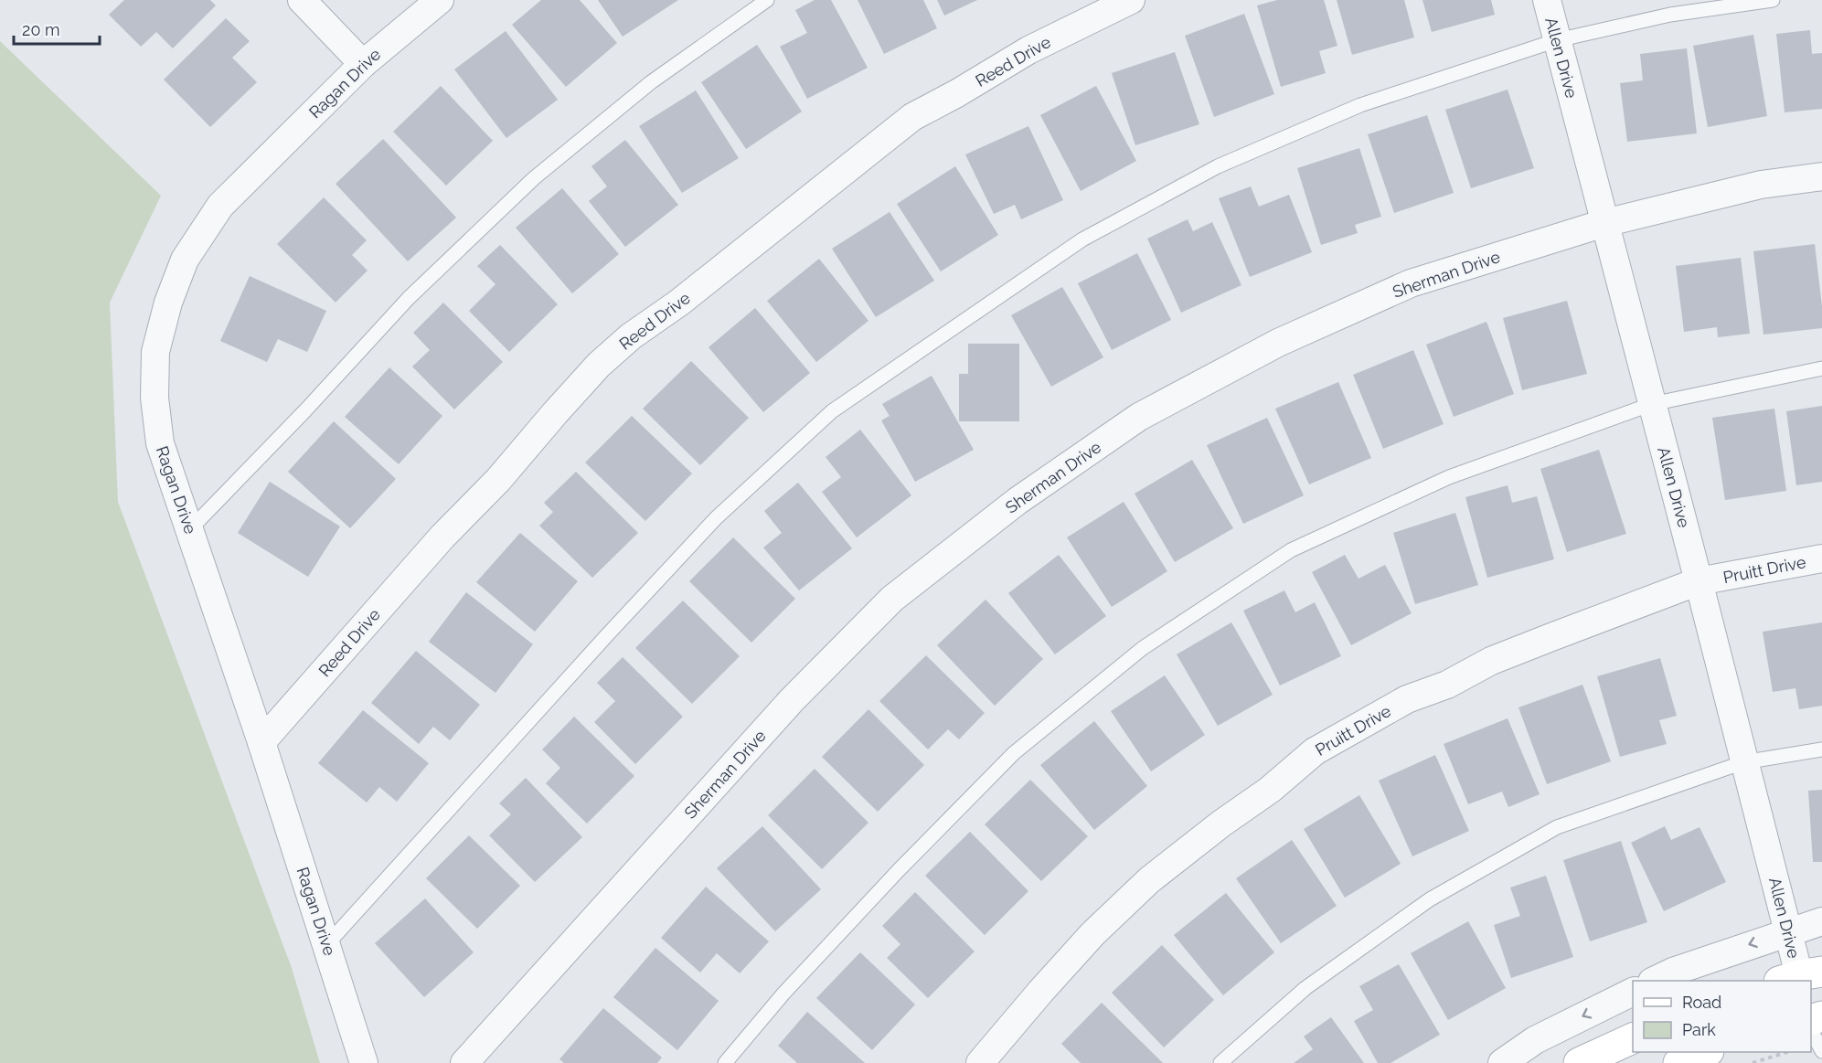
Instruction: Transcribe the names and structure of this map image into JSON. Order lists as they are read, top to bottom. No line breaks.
{"streets":{"street":["Allen Drive","Reed Drive","Ragan Drive","Sherman Drive","Pruitt Drive"]},"crossings":[["Allen Drive","Sherman Drive"],["Allen Drive","Pruitt Drive"],["Reed Drive","Ragan Drive"]],"legend":["Road","Park"],"scale_bar":"20 m"}
